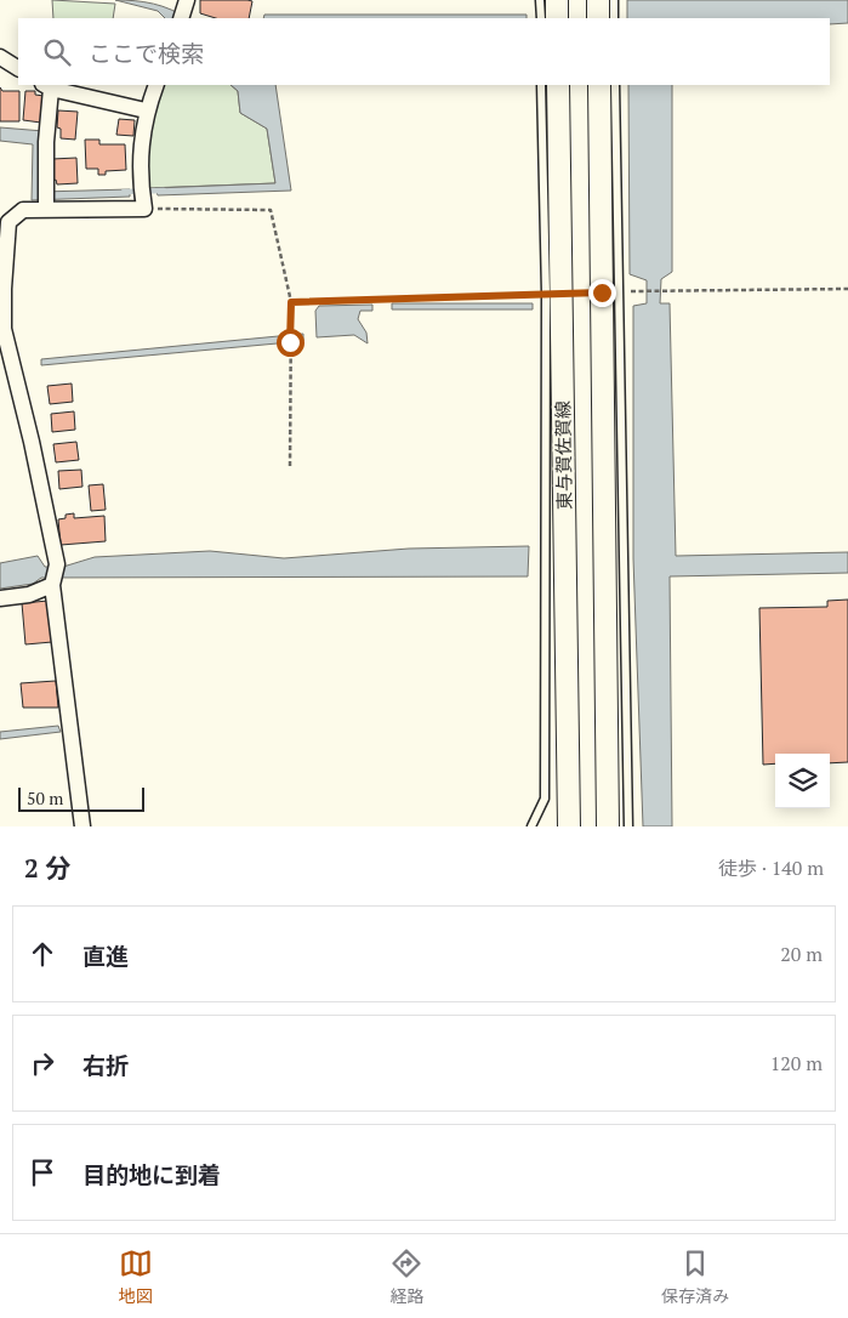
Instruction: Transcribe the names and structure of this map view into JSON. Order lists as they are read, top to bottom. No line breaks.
{"streets":{"main road":["東与賀佐賀線"]},"scale_bar":"50 m","page":{"search":"ここで検索","scale":"50 m","heading":["2 分","徒歩 · 140 m"],"list":[["直進","20 m"],["右折","120 m"],"目的地に到着"],"nav":["地図","経路","保存済み"]}}
